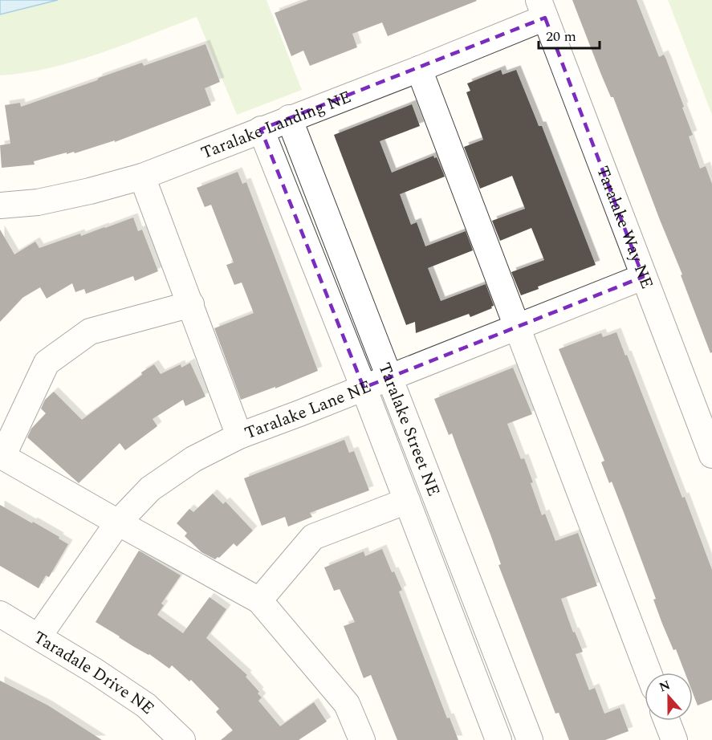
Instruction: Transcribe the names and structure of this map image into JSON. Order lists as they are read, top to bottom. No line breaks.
{"streets":{"street":["Taralake Landing NE","Taralake Way NE","Taralake Lane NE","Taralake Street NE","Taradale Drive NE"]},"crossings":[["Taralake Landing NE","Taralake Way NE"],["Taralake Landing NE","Taralake Street NE"],["Taralake Way NE","Taralake Lane NE"],["Taralake Lane NE","Taralake Street NE"],["Taralake Lane NE","Taradale Drive NE"]],"scale_bar":"20 m","north":"top"}
